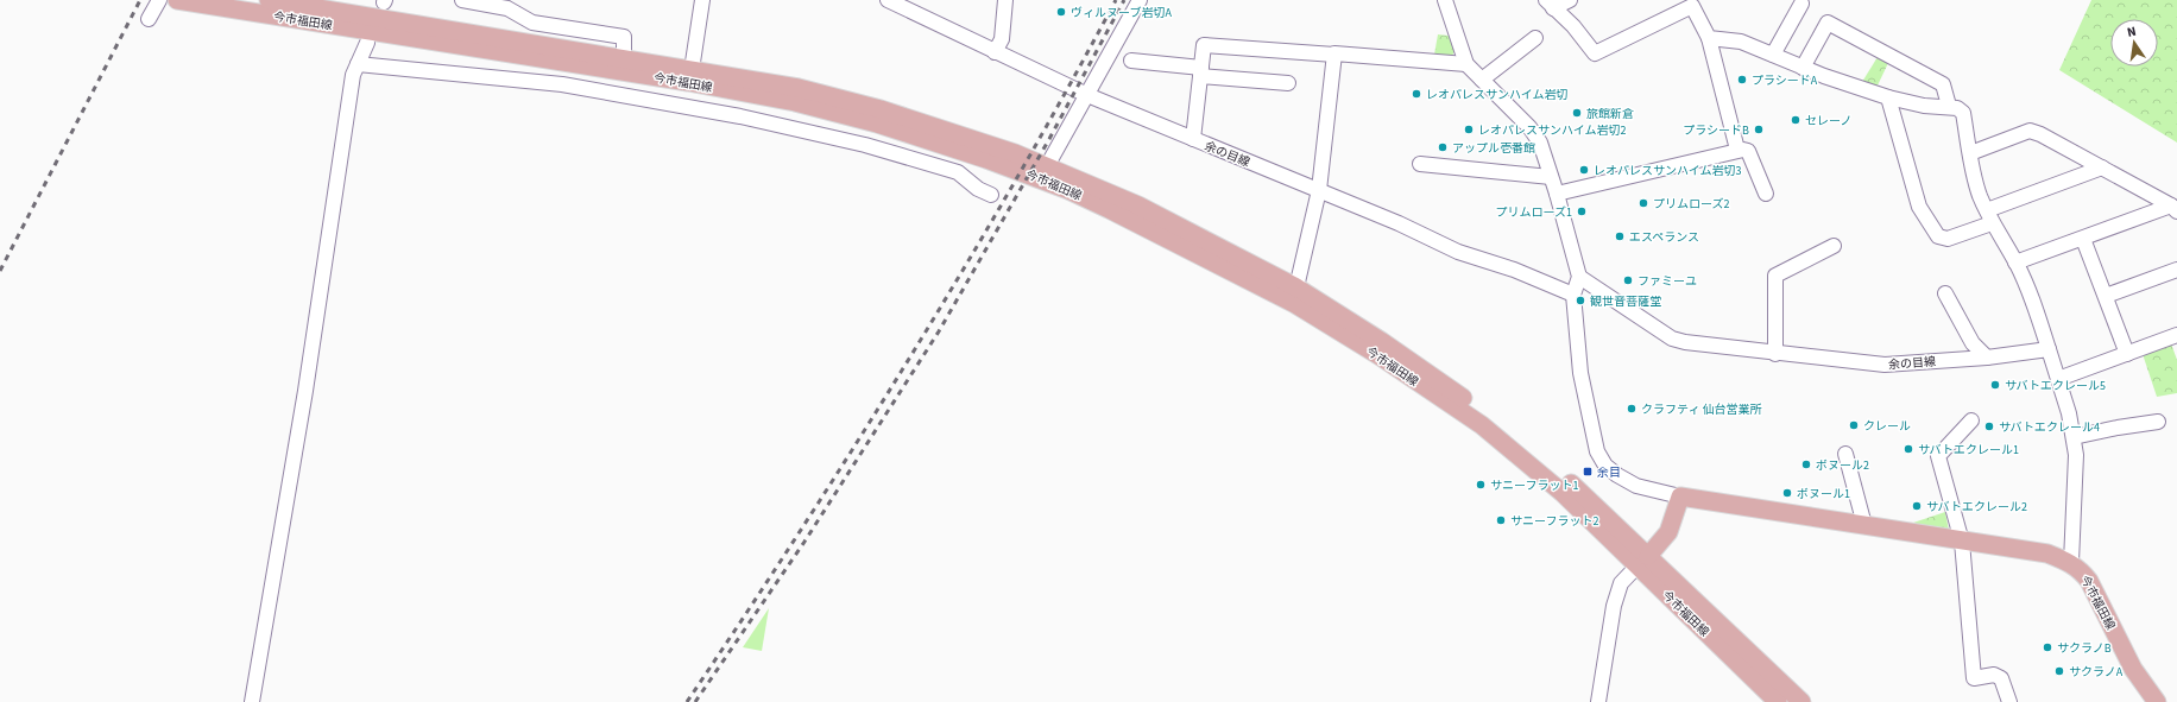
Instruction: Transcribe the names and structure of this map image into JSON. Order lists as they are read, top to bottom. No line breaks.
{"streets":{"main road":["今市福田線"],"street":["余の目線"]},"places":{"other":["ヴィルヌーブ岩切A","プラシードA","レオパレスサンハイム岩切","旅館新倉","セレーノ","レオパレスサンハイム岩切2","プラシードB","アップル壱番館","レオパレスサンハイム岩切3","プリムローズ2","プリムローズ1","エスペランス","ファミーユ","観世音菩薩堂","サバトエクレール5","クラフティ 仙台営業所","クレール","サバトエクレール4","サバトエクレール1","ボヌール2","サニーフラット1","ボヌール1","サバトエクレール2","サニーフラット2","サクラノB","サクラノA"],"transit":["余目"]},"north":"top"}
